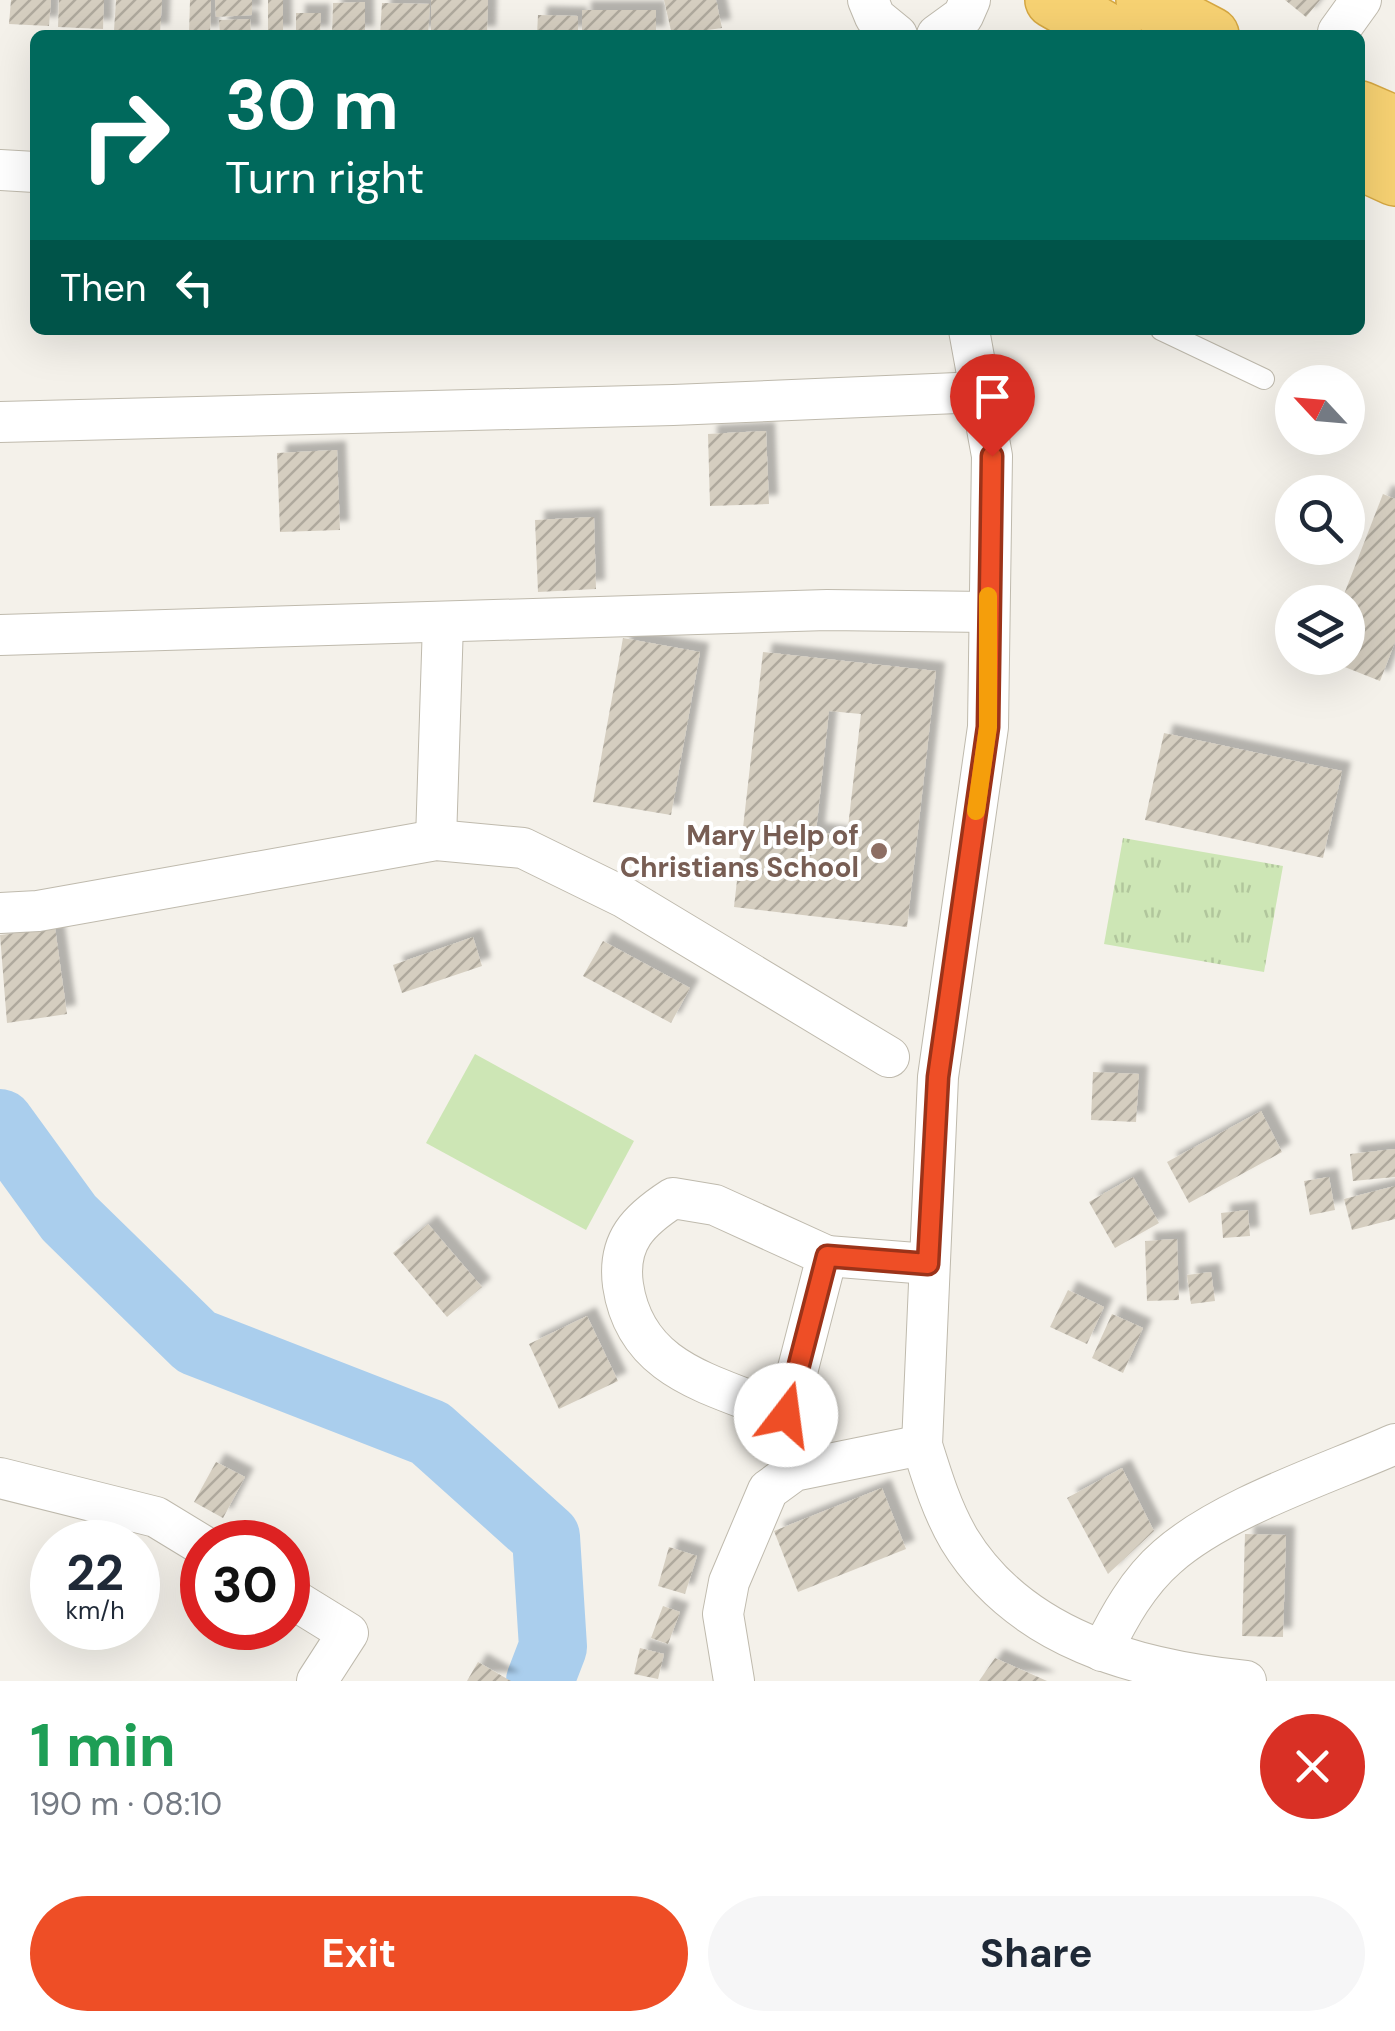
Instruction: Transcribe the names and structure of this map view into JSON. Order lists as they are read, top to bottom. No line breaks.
{"places":["Mary Help of Christians School"],"north":"top left","page":{"turn":["30 m","Turn right"],"then":"Then","speed":"22 km/h","limit":"30","heading":["1 min","190 m · 08:10"],"buttons":["Exit","Share"]}}
